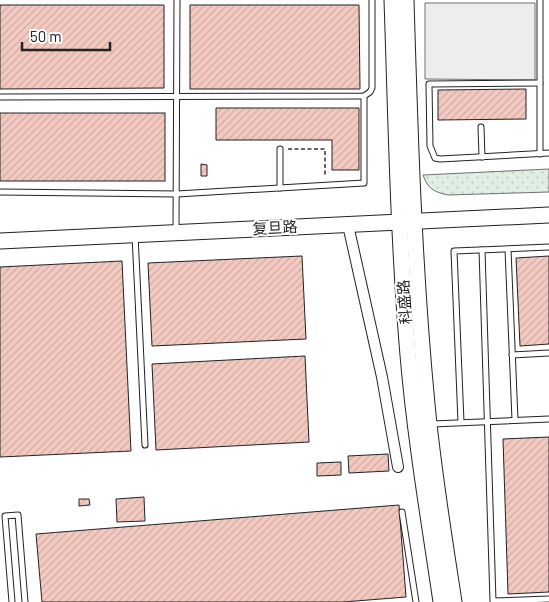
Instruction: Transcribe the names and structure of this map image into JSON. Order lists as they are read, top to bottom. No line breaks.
{"streets":{"street":["复旦路","科盛路"]},"crossings":[["复旦路","科盛路"]],"scale_bar":"50 m"}
